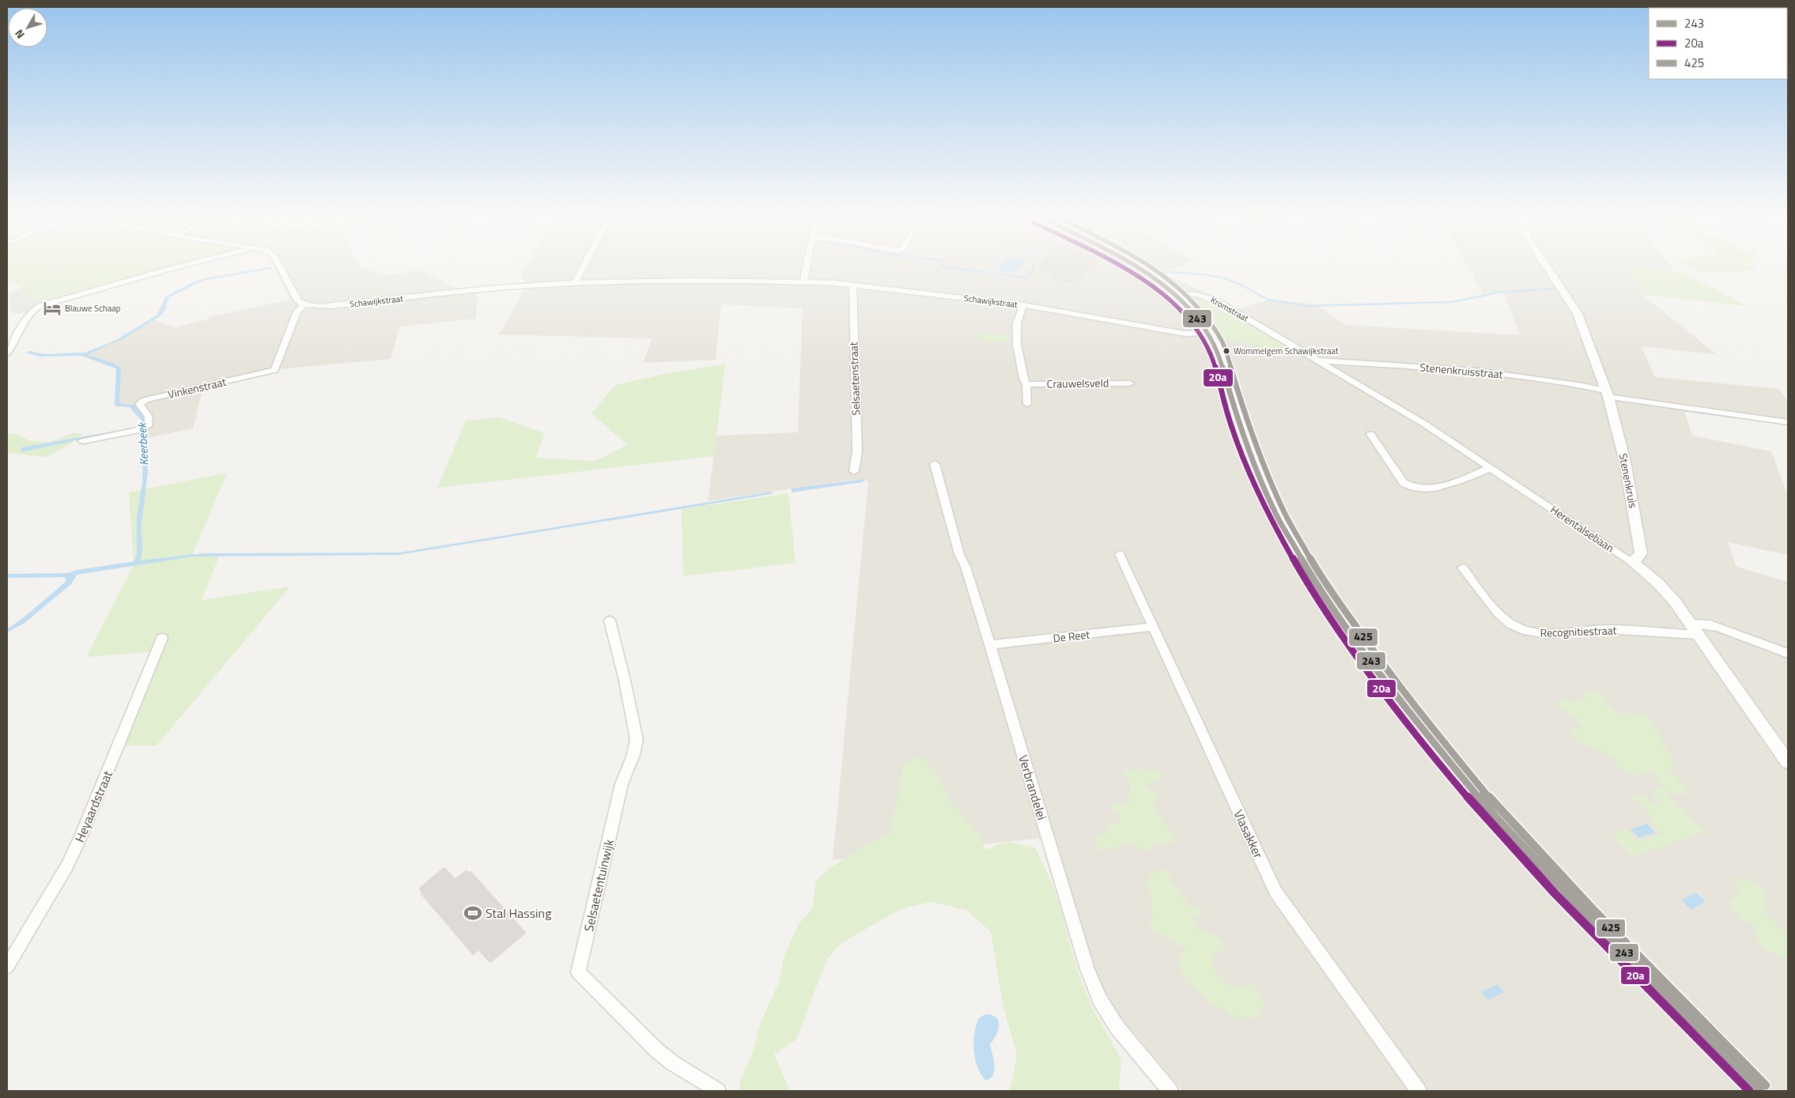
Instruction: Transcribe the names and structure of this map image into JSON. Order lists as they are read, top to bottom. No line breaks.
{"streets":{"street":["Schawijkstraat","Kromstraat","Stenenkruisstraat","Selsaetenstraat","Crauwelsveld","Vinkenstraat","Stenenkruis","Herentalsebaan","Recognitiestraat","De Reet","Verbrandelei","Heyaardstraat","Vlasakker","Selsaetentuinwijk"]},"crossings":[["Schawijkstraat","Selsaetenstraat"],["Schawijkstraat","Vinkenstraat"],["Kromstraat","Stenenkruisstraat"],["Kromstraat","Herentalsebaan"],["Stenenkruisstraat","Stenenkruis"],["Stenenkruisstraat","Herentalsebaan"],["Stenenkruis","Herentalsebaan"],["Herentalsebaan","Recognitiestraat"],["De Reet","Verbrandelei"],["De Reet","Vlasakker"]],"water":["Keerbeek"],"places":{"hotel":["Blauwe Schaap"],"other":["Wommelgem Schawijkstraat"],"sports":["Stal Hassing"]},"lines":["transit line 243","transit line 20a","transit line 425"],"legend":["243","20a","425"],"north":"bottom left"}
